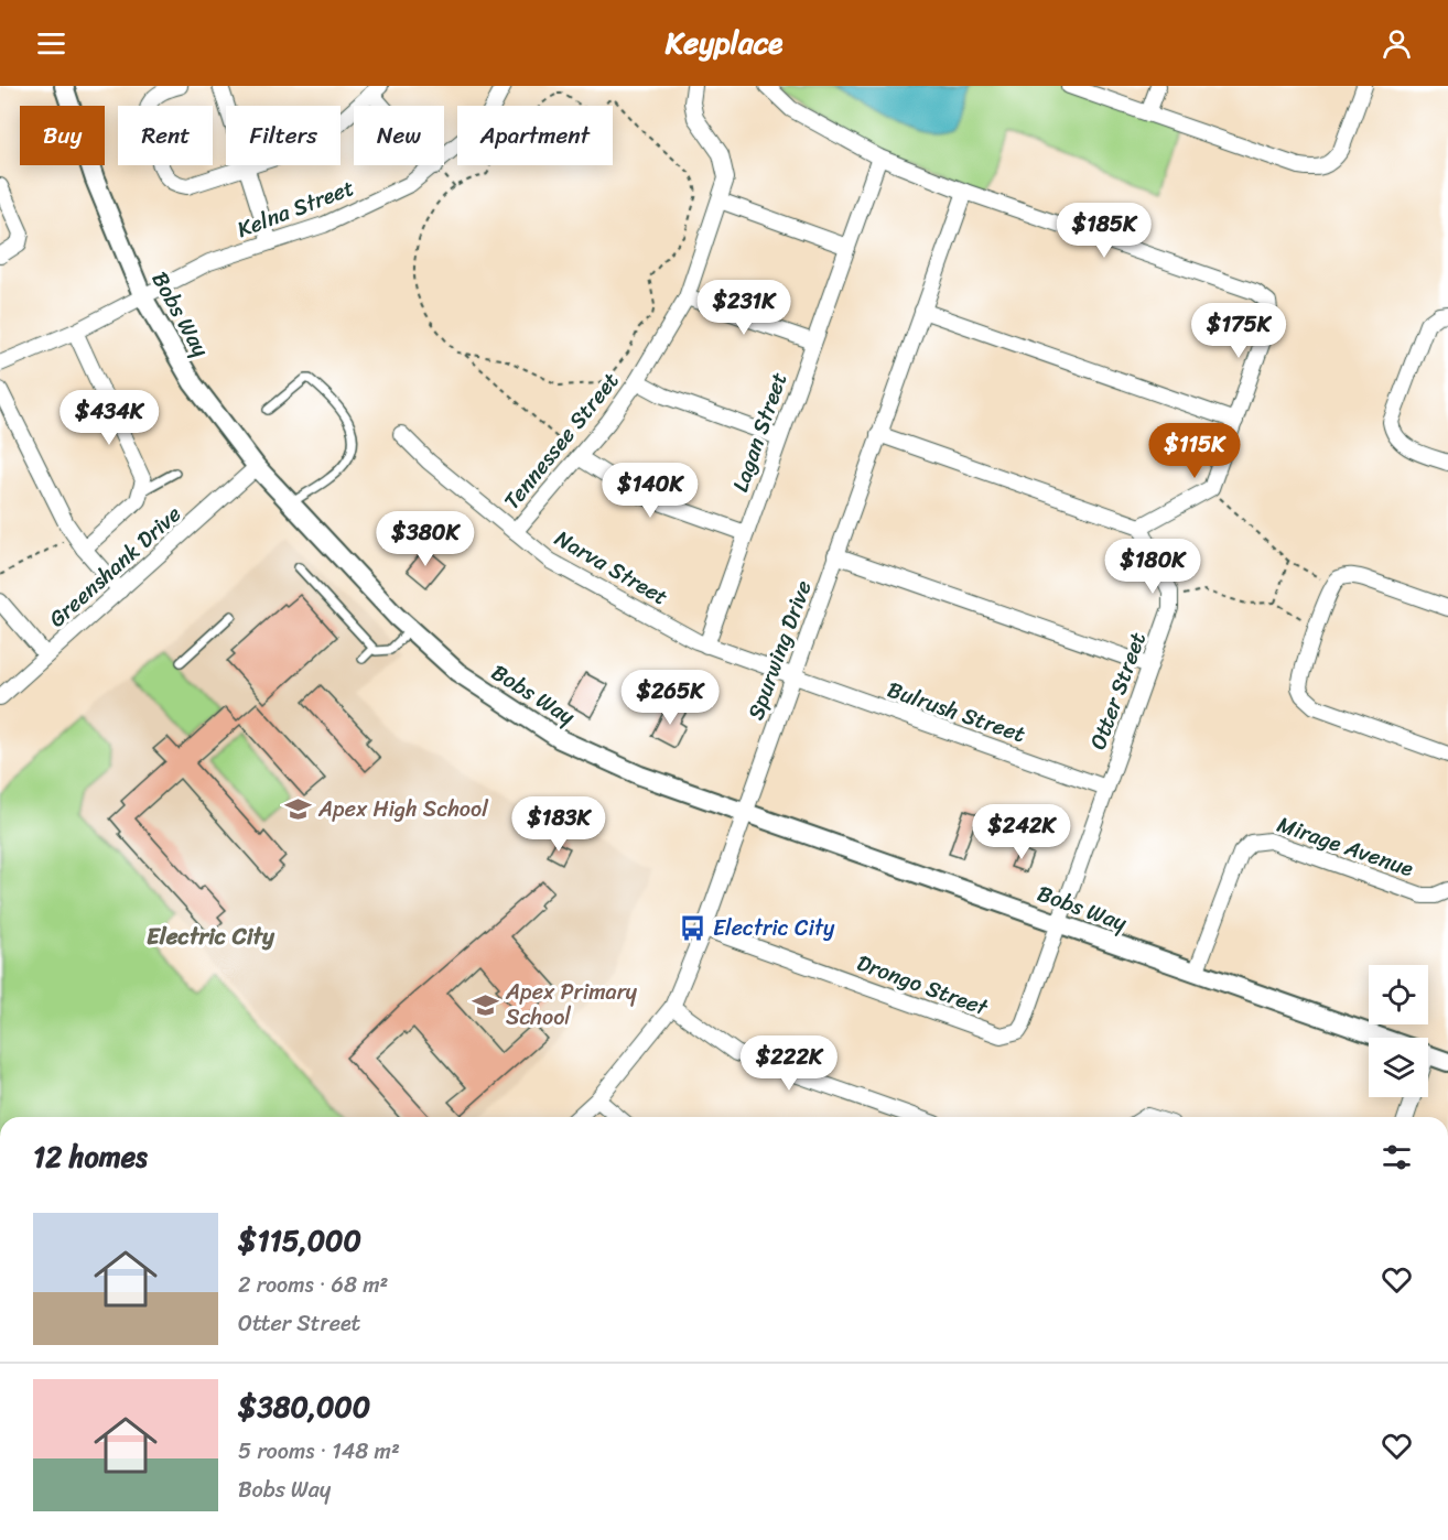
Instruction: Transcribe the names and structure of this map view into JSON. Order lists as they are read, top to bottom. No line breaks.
{"streets":{"street":["Kelna Street","Bobs Way","Lagan Street","Tennessee Street","Greenshank Drive","Narva Street","Spurwing Drive","Otter Street","Bulrush Street","Mirage Avenue","Drongo Street"]},"crossings":[["Kelna Street","Bobs Way"],["Bobs Way","Greenshank Drive"],["Bobs Way","Spurwing Drive"],["Bobs Way","Otter Street"],["Bobs Way","Mirage Avenue"],["Bobs Way","Drongo Street"],["Lagan Street","Narva Street"],["Tennessee Street","Narva Street"],["Narva Street","Spurwing Drive"],["Narva Street","Bulrush Street"],["Spurwing Drive","Bulrush Street"],["Spurwing Drive","Drongo Street"],["Otter Street","Bulrush Street"],["Otter Street","Drongo Street"]],"districts":["Electric City"],"places":{"school or university":["Apex High School","Apex Primary School"],"bus stop":["Electric City"]},"page":{"header":"Keyplace","chip":["Buy","Rent","Filters","New","Apartment"],"price":["$185K","$231K","$175K","$434K","$115K","$140K","$380K","$180K","$265K","$183K","$242K","$222K"],"heading":"12 homes","list":[{"name":"$115,000","note":"2 rooms · 68 m² · Otter Street"},{"name":"$380,000","note":"5 rooms · 148 m² · Bobs Way"}]}}
